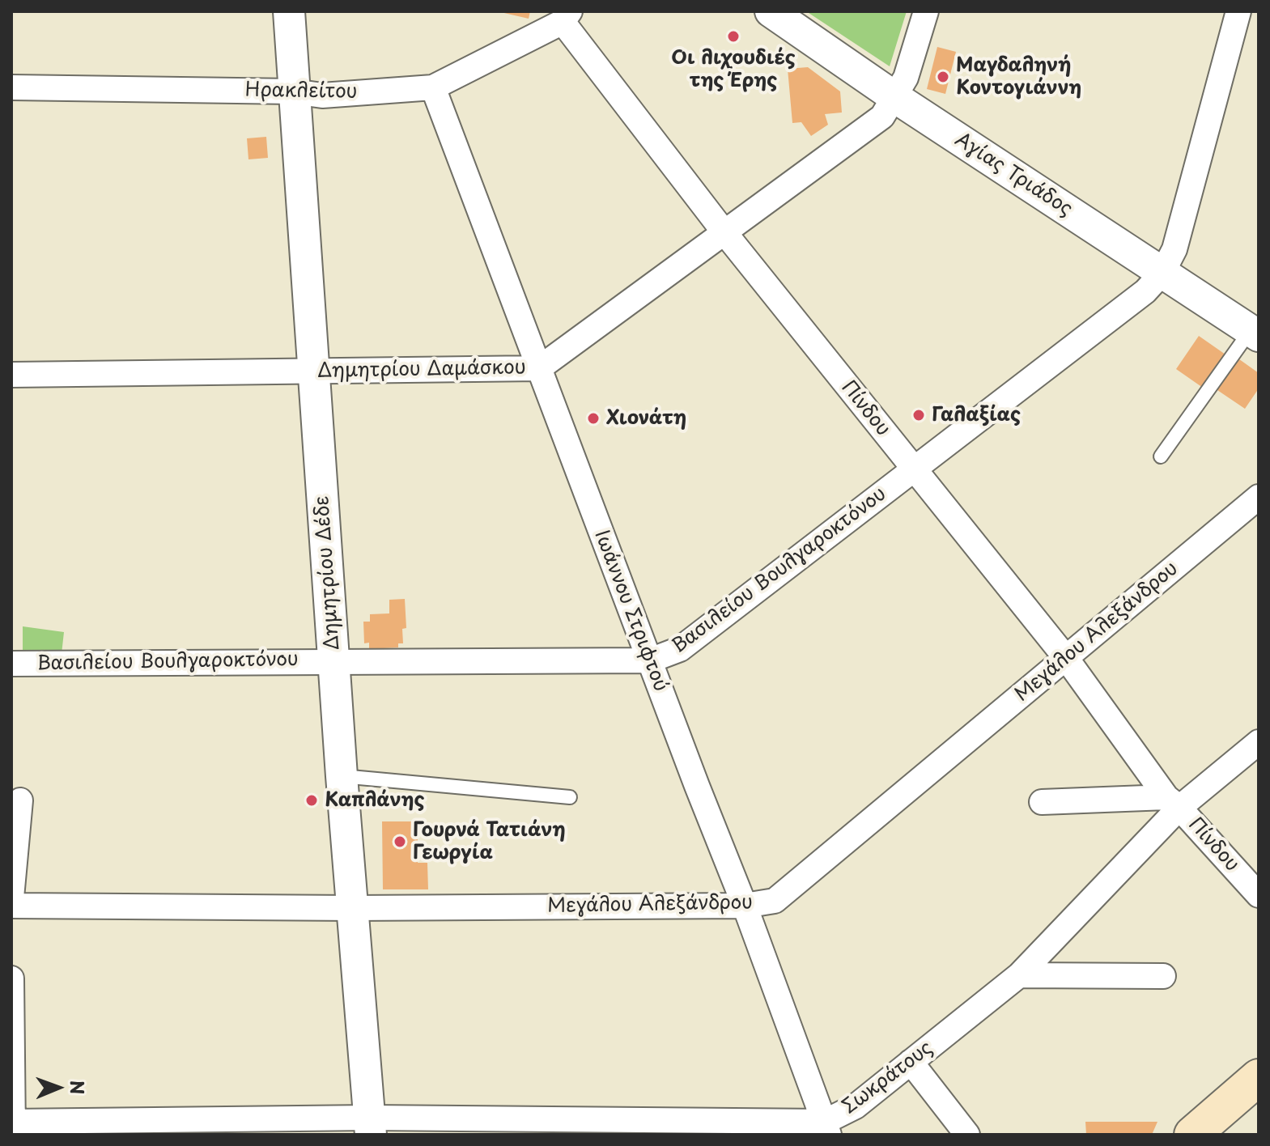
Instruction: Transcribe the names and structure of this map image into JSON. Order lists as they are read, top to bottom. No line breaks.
{"streets":{"street":["Ηρακλείτου","Αγίας Τριάδος","Δημητρίου Δαμάσκου","Πίνδου","Βασιλείου Βουλγαροκτόνου","Δημητρίου Δέδε","Ιωάννου Στριφτού","Μεγάλου Αλεξάνδρου","Σωκράτους"]},"crossings":[["Ηρακλείτου","Πίνδου"],["Ηρακλείτου","Δημητρίου Δέδε"],["Ηρακλείτου","Ιωάννου Στριφτού"],["Αγίας Τριάδος","Δημητρίου Δαμάσκου"],["Αγίας Τριάδος","Βασιλείου Βουλγαροκτόνου"],["Δημητρίου Δαμάσκου","Πίνδου"],["Δημητρίου Δαμάσκου","Δημητρίου Δέδε"],["Δημητρίου Δαμάσκου","Ιωάννου Στριφτού"],["Πίνδου","Βασιλείου Βουλγαροκτόνου"],["Πίνδου","Μεγάλου Αλεξάνδρου"],["Πίνδου","Σωκράτους"],["Βασιλείου Βουλγαροκτόνου","Δημητρίου Δέδε"],["Βασιλείου Βουλγαροκτόνου","Ιωάννου Στριφτού"],["Δημητρίου Δέδε","Μεγάλου Αλεξάνδρου"],["Δημητρίου Δέδε","Σωκράτους"],["Ιωάννου Στριφτού","Μεγάλου Αλεξάνδρου"],["Ιωάννου Στριφτού","Σωκράτους"]],"places":["Οι λιχουδιές της Έρης","Μαγδαληνή Κοντογιάννη","Γαλαξίας","Χιονάτη","Καπλάνης","Γουρνά Τατιάνη Γεωργία"],"north":"right"}
